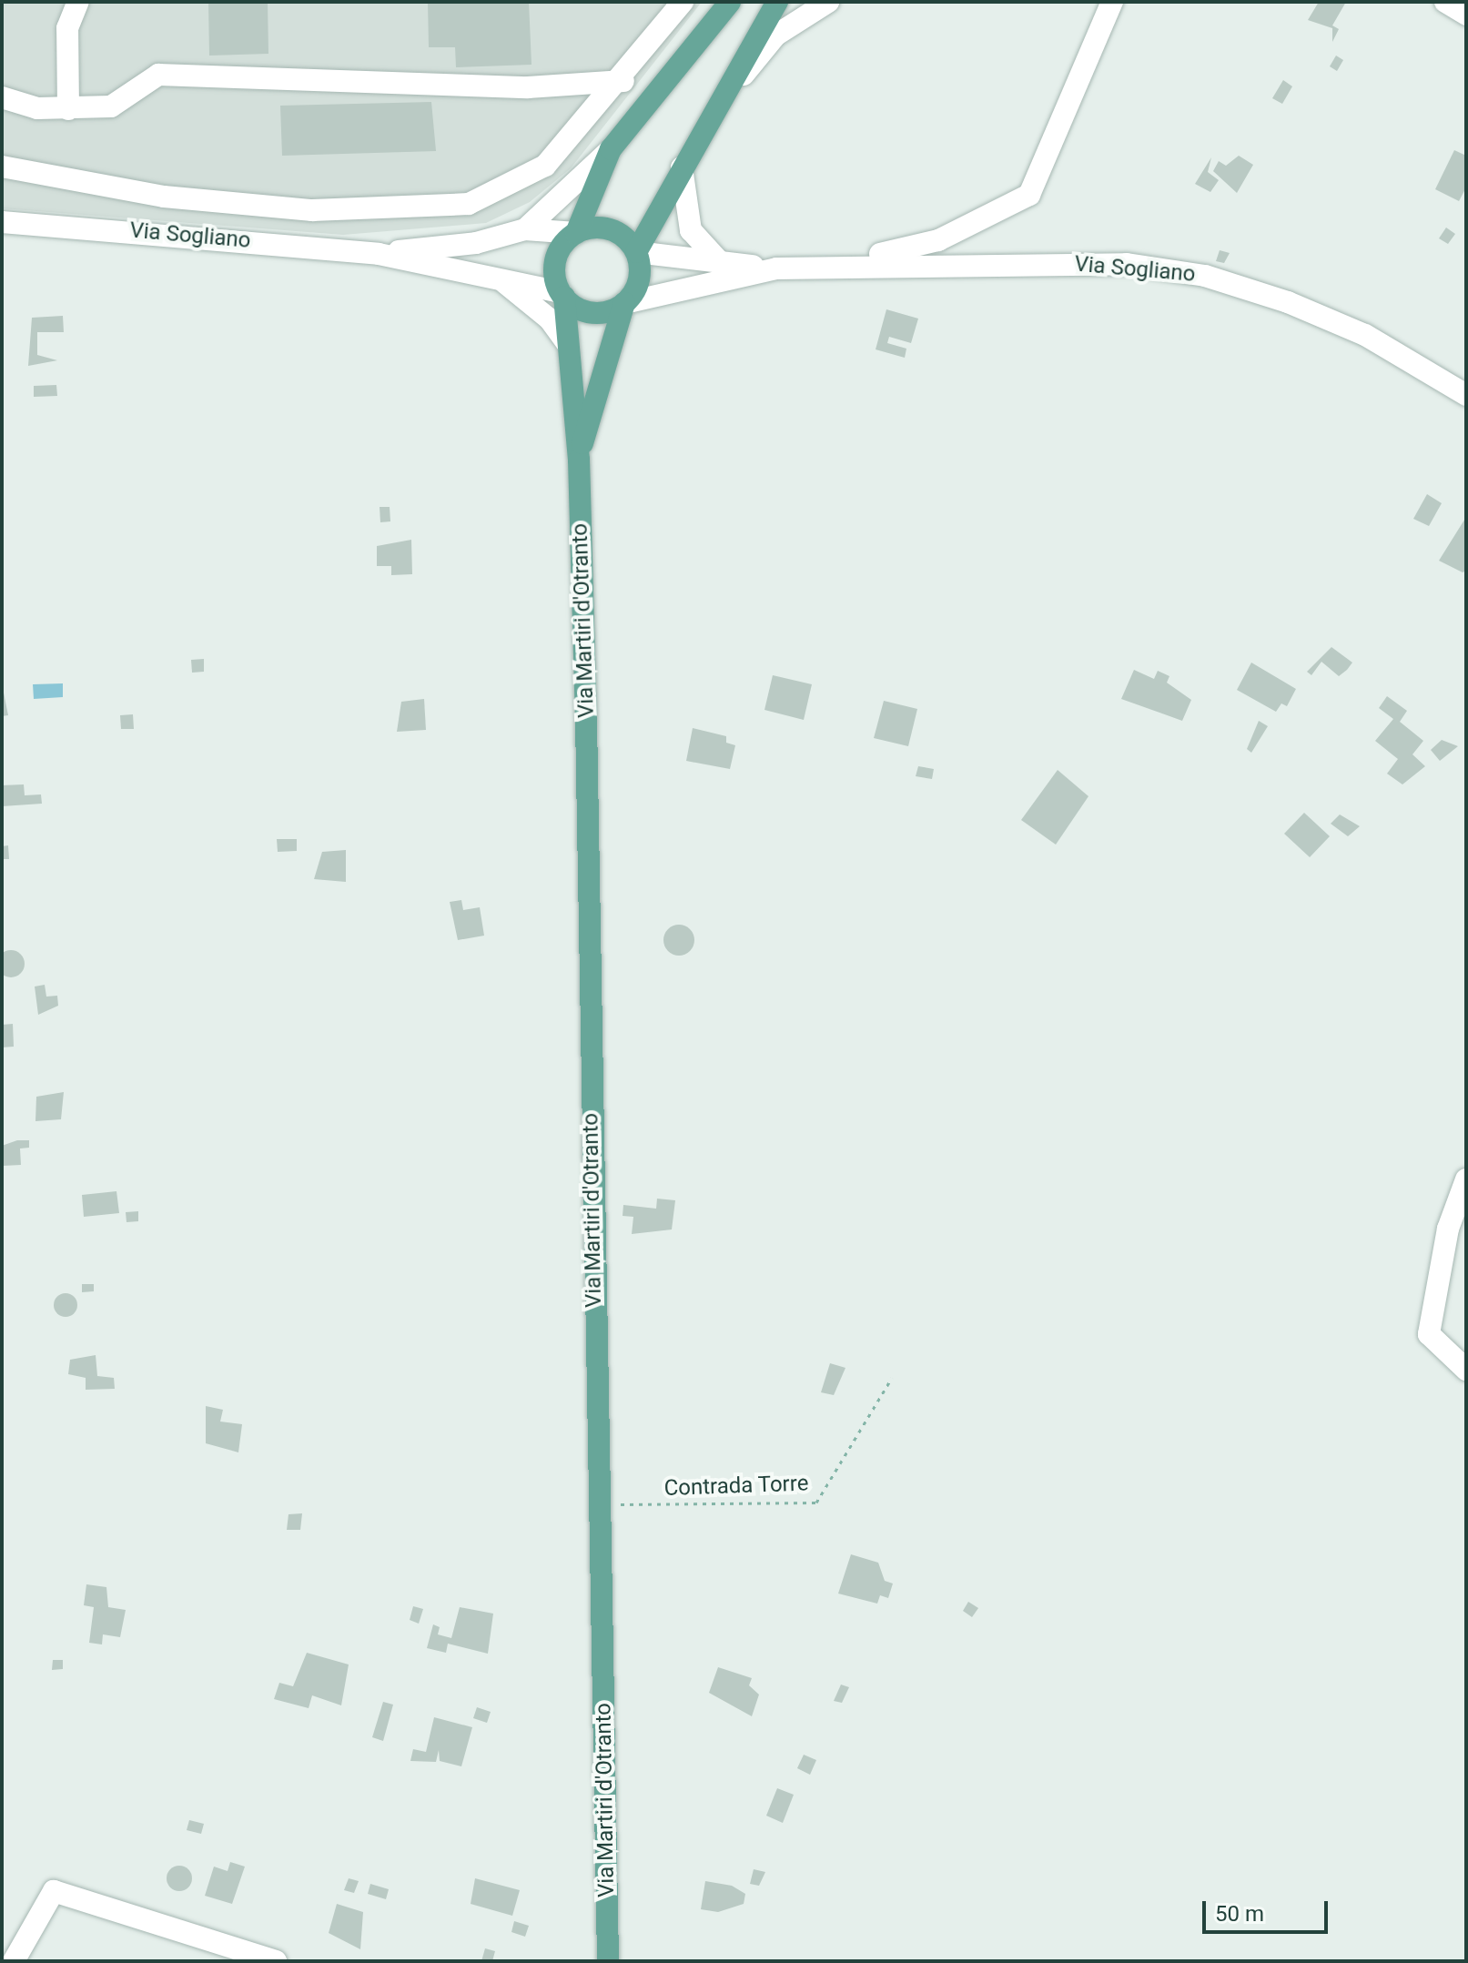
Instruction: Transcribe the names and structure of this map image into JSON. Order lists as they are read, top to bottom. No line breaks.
{"streets":{"main road":["Via Sogliano","Via Martiri d'Otranto"],"path":["Contrada Torre"]},"crossings":[["Via Sogliano","Via Martiri d'Otranto"],["Via Martiri d'Otranto","Contrada Torre"]],"scale_bar":"50 m"}
